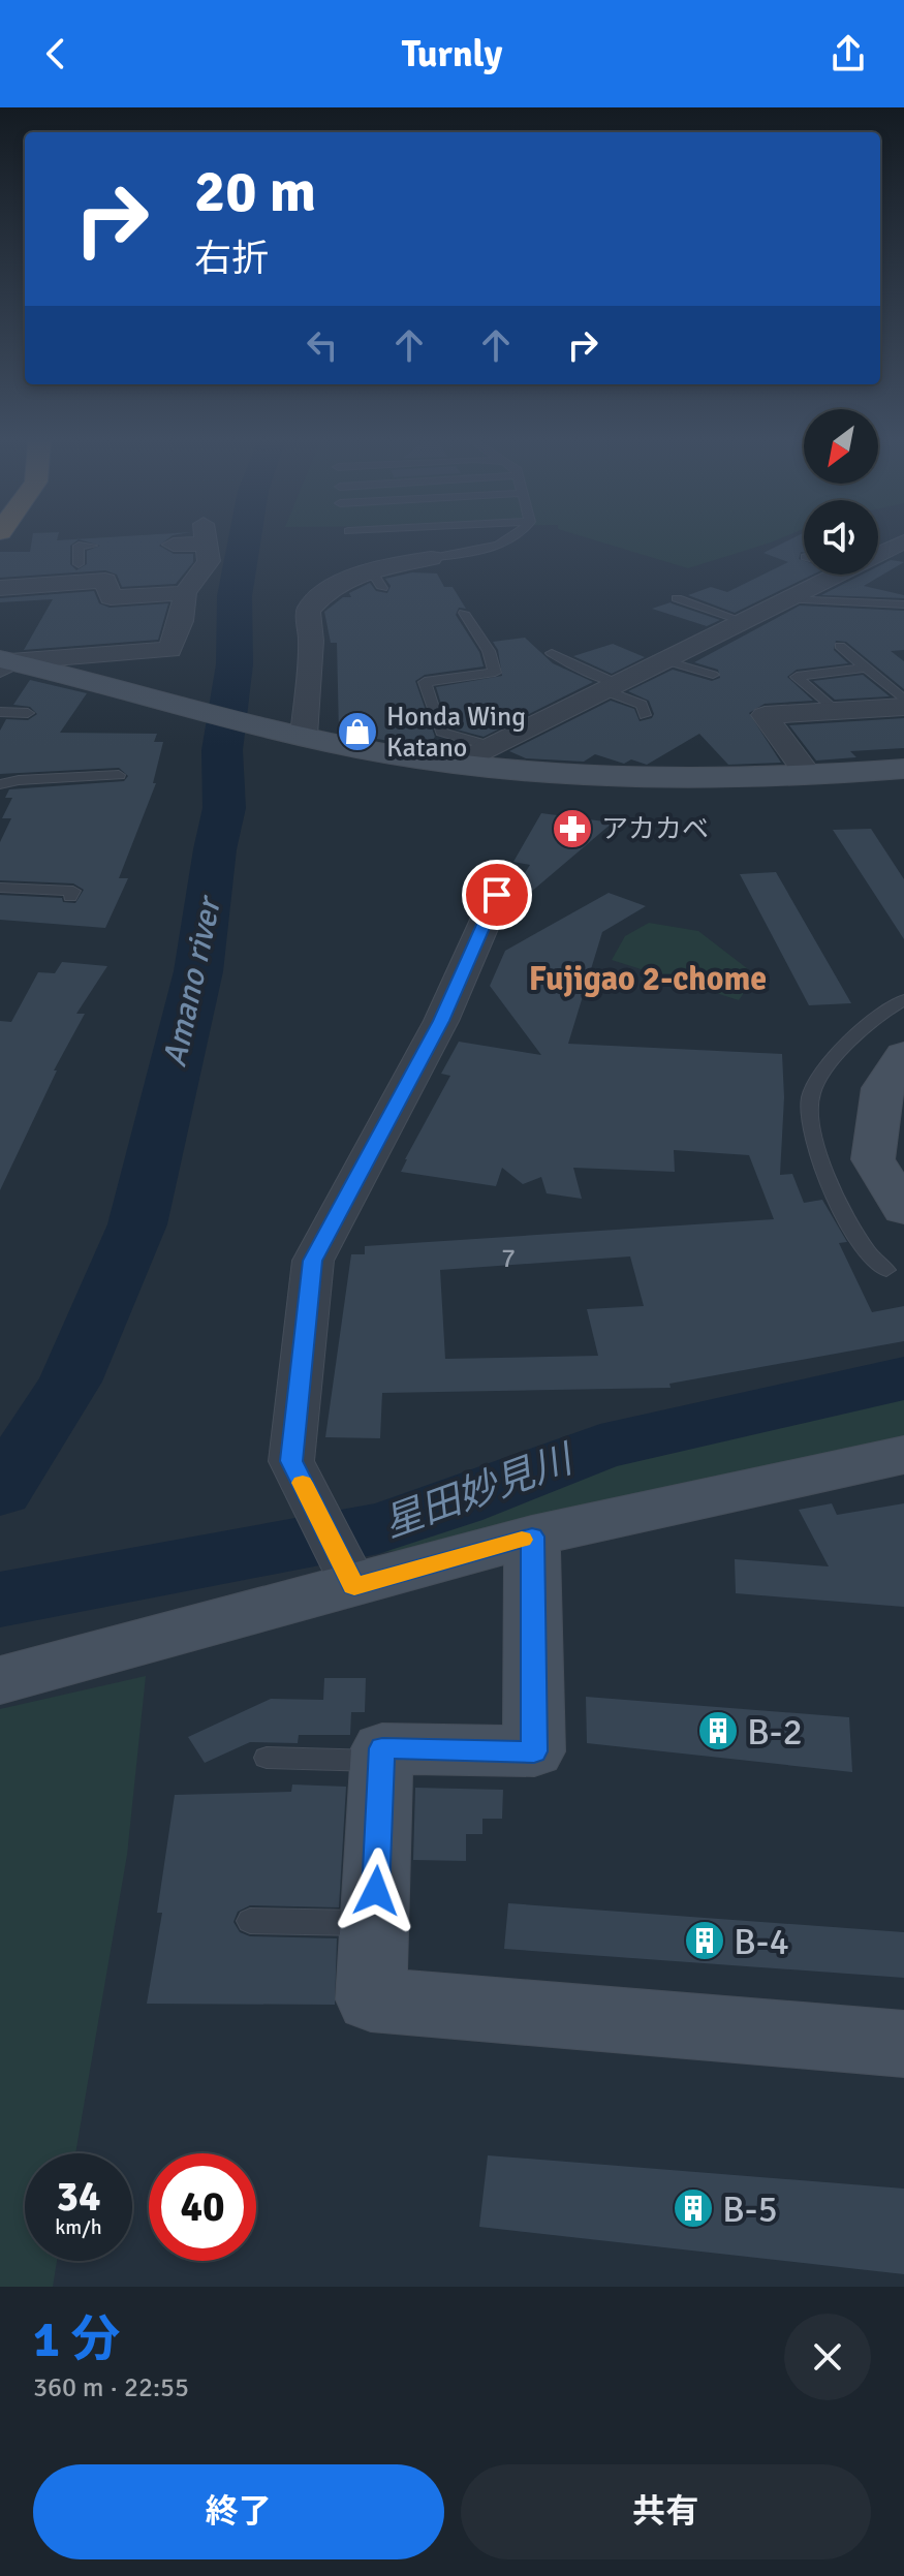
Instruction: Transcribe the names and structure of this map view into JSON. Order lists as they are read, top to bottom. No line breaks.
{"districts":["Fujigao 2-chome"],"water":["Amano river","星田妙見川"],"places":{"shop":["Honda Wing Katano"],"pharmacy":["アカカベ"],"building":["B-2","B-4","B-5"]},"house_numbers":["7"],"north":"bottom left","page":{"header":"Turnly","turn":["20 m","右折"],"speed":"34 km/h","limit":"40","heading":["1 分","360 m · 22:55"],"buttons":["終了","共有"]}}
